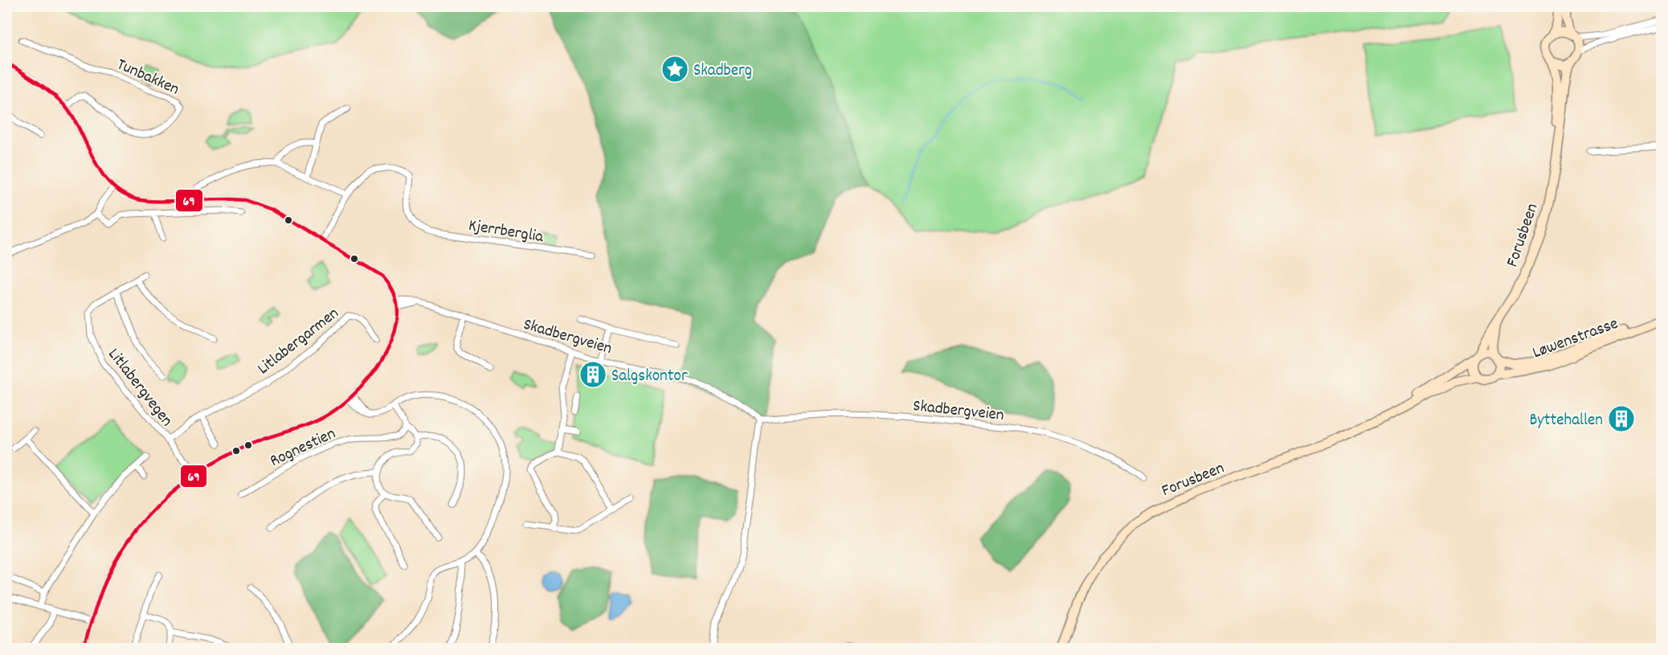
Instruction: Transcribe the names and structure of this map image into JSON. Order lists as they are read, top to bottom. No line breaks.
{"streets":{"main road":["Forusbeen","Løwenstrasse"],"street":["Tunbakken","Kjerrberglia","Skadbergveien","Litlabergarmen","Litlabergvegen","Rognestien"]},"crossings":[["Forusbeen","Løwenstrasse"],["Litlabergarmen","Litlabergvegen"]],"places":{"place":["Skadberg"],"building":["Salgskontor","Byttehallen"]},"lines":["transit line 69"]}
